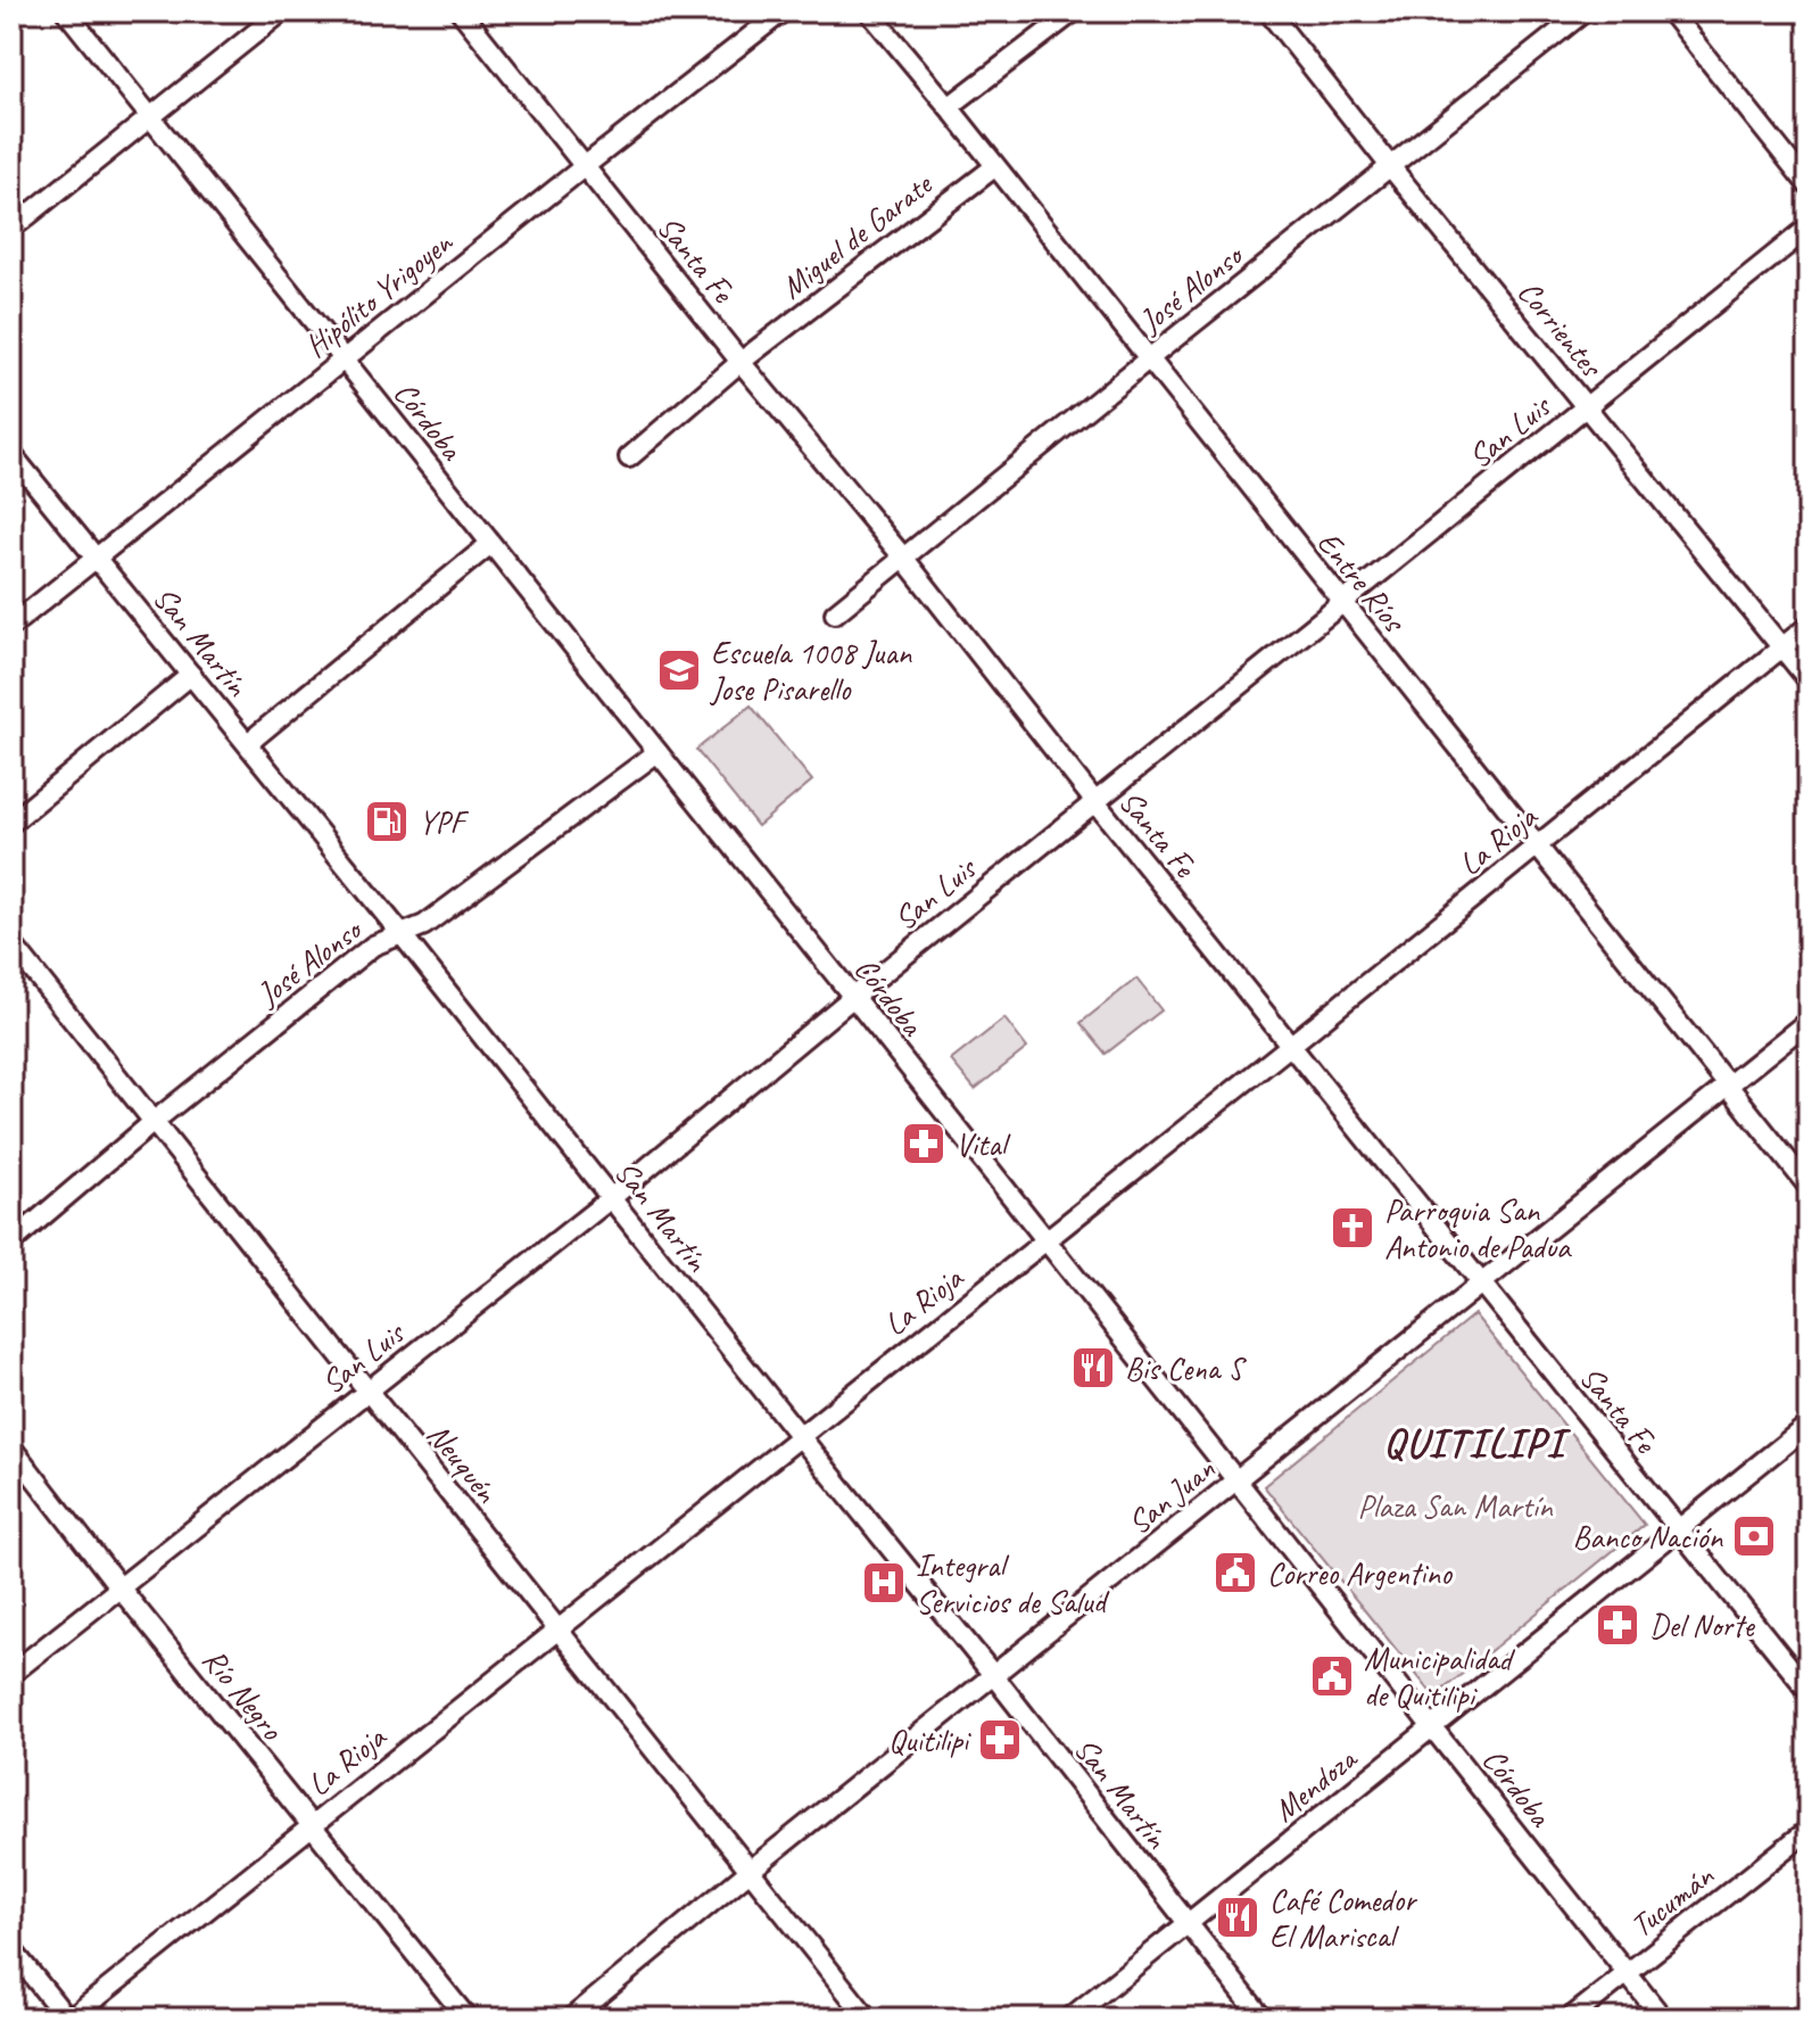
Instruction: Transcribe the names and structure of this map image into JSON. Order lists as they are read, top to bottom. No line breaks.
{"streets":{"street":["Miguel de Garate","Santa Fe","José Alonso","Hipólito Yrigoyen","Corrientes","Córdoba","San Luis","Entre Ríos","San Martín","La Rioja","Neuquén","San Juan","Río Negro","Mendoza","Tucumán"]},"crossings":[["Miguel de Garate","Santa Fe"],["Miguel de Garate","Entre Ríos"],["Santa Fe","José Alonso"],["Santa Fe","Hipólito Yrigoyen"],["Santa Fe","San Luis"],["Santa Fe","La Rioja"],["Santa Fe","San Juan"],["Santa Fe","Mendoza"],["José Alonso","Corrientes"],["José Alonso","Córdoba"],["José Alonso","Entre Ríos"],["José Alonso","San Martín"],["José Alonso","Neuquén"],["Hipólito Yrigoyen","Córdoba"],["Hipólito Yrigoyen","San Martín"],["Corrientes","San Luis"],["Corrientes","La Rioja"],["Córdoba","San Luis"],["Córdoba","La Rioja"],["Córdoba","San Juan"],["Córdoba","Mendoza"],["Córdoba","Tucumán"],["San Luis","Entre Ríos"],["San Luis","San Martín"],["San Luis","Neuquén"],["San Luis","Río Negro"],["Entre Ríos","La Rioja"],["Entre Ríos","San Juan"],["San Martín","La Rioja"],["San Martín","San Juan"],["San Martín","Mendoza"],["La Rioja","Neuquén"],["La Rioja","Río Negro"],["Neuquén","San Juan"]],"districts":["QUITILIPI"],"parks":["Plaza San Martín"],"places":{"school or university":["Escuela 1008 Juan Jose Pisarello"],"fuel station":["YPF"],"pharmacy":["Vital","Del Norte","Quitilipi"],"church":["Parroquia San Antonio de Padua"],"restaurant":["Bis Cena S","Café Comedor El Mariscal"],"bank":["Banco Nación"],"public building":["Correo Argentino","Municipalidad de Quitilipi"],"hospital":["Integral Servicios de Salud"]}}
